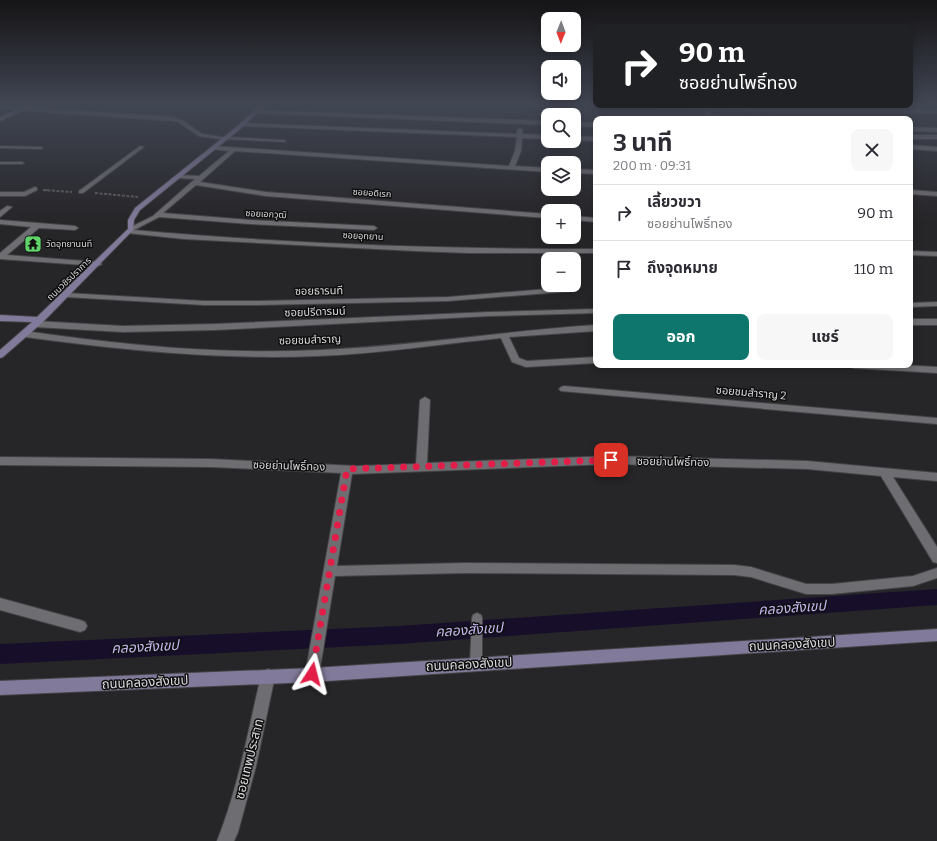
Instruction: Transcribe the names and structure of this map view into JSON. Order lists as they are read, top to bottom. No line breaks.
{"streets":{"street":["ซอยอดิเรก","ซอยเอกวุฒิ","ซอยอุทยาน","ถนนวชิรปราการ","ซอยธารนที","ซอยปรีดารมน์","ซอยชมสำราญ","ซอยชมสำราญ 2","ซอยย่านโพธิ์ทอง","ถนนคลองสังเขป","ซอยเทพประสาท"]},"crossings":[["ซอยอุทยาน","ถนนวชิรปราการ"],["ถนนวชิรปราการ","ซอยธารนที"],["ถนนวชิรปราการ","ซอยปรีดารมน์"],["ถนนวชิรปราการ","ซอยชมสำราญ"],["ถนนคลองสังเขป","ซอยเทพประสาท"]],"water":["คลองสังเขป"],"places":{"temple":["วัดอุทยานนที"]},"north":"bottom","page":{"map_buttons":["+","−"],"turn":["90 m","ซอยย่านโพธิ์ทอง"],"heading":["3 นาที","200 m · 09:31"],"list":[{"name":"เลี้ยวขวา","note":"ซอยย่านโพธิ์ทอง","value":"90 m"},{"name":"ถึงจุดหมาย","value":"110 m"}],"buttons":["ออก","แชร์"]}}
